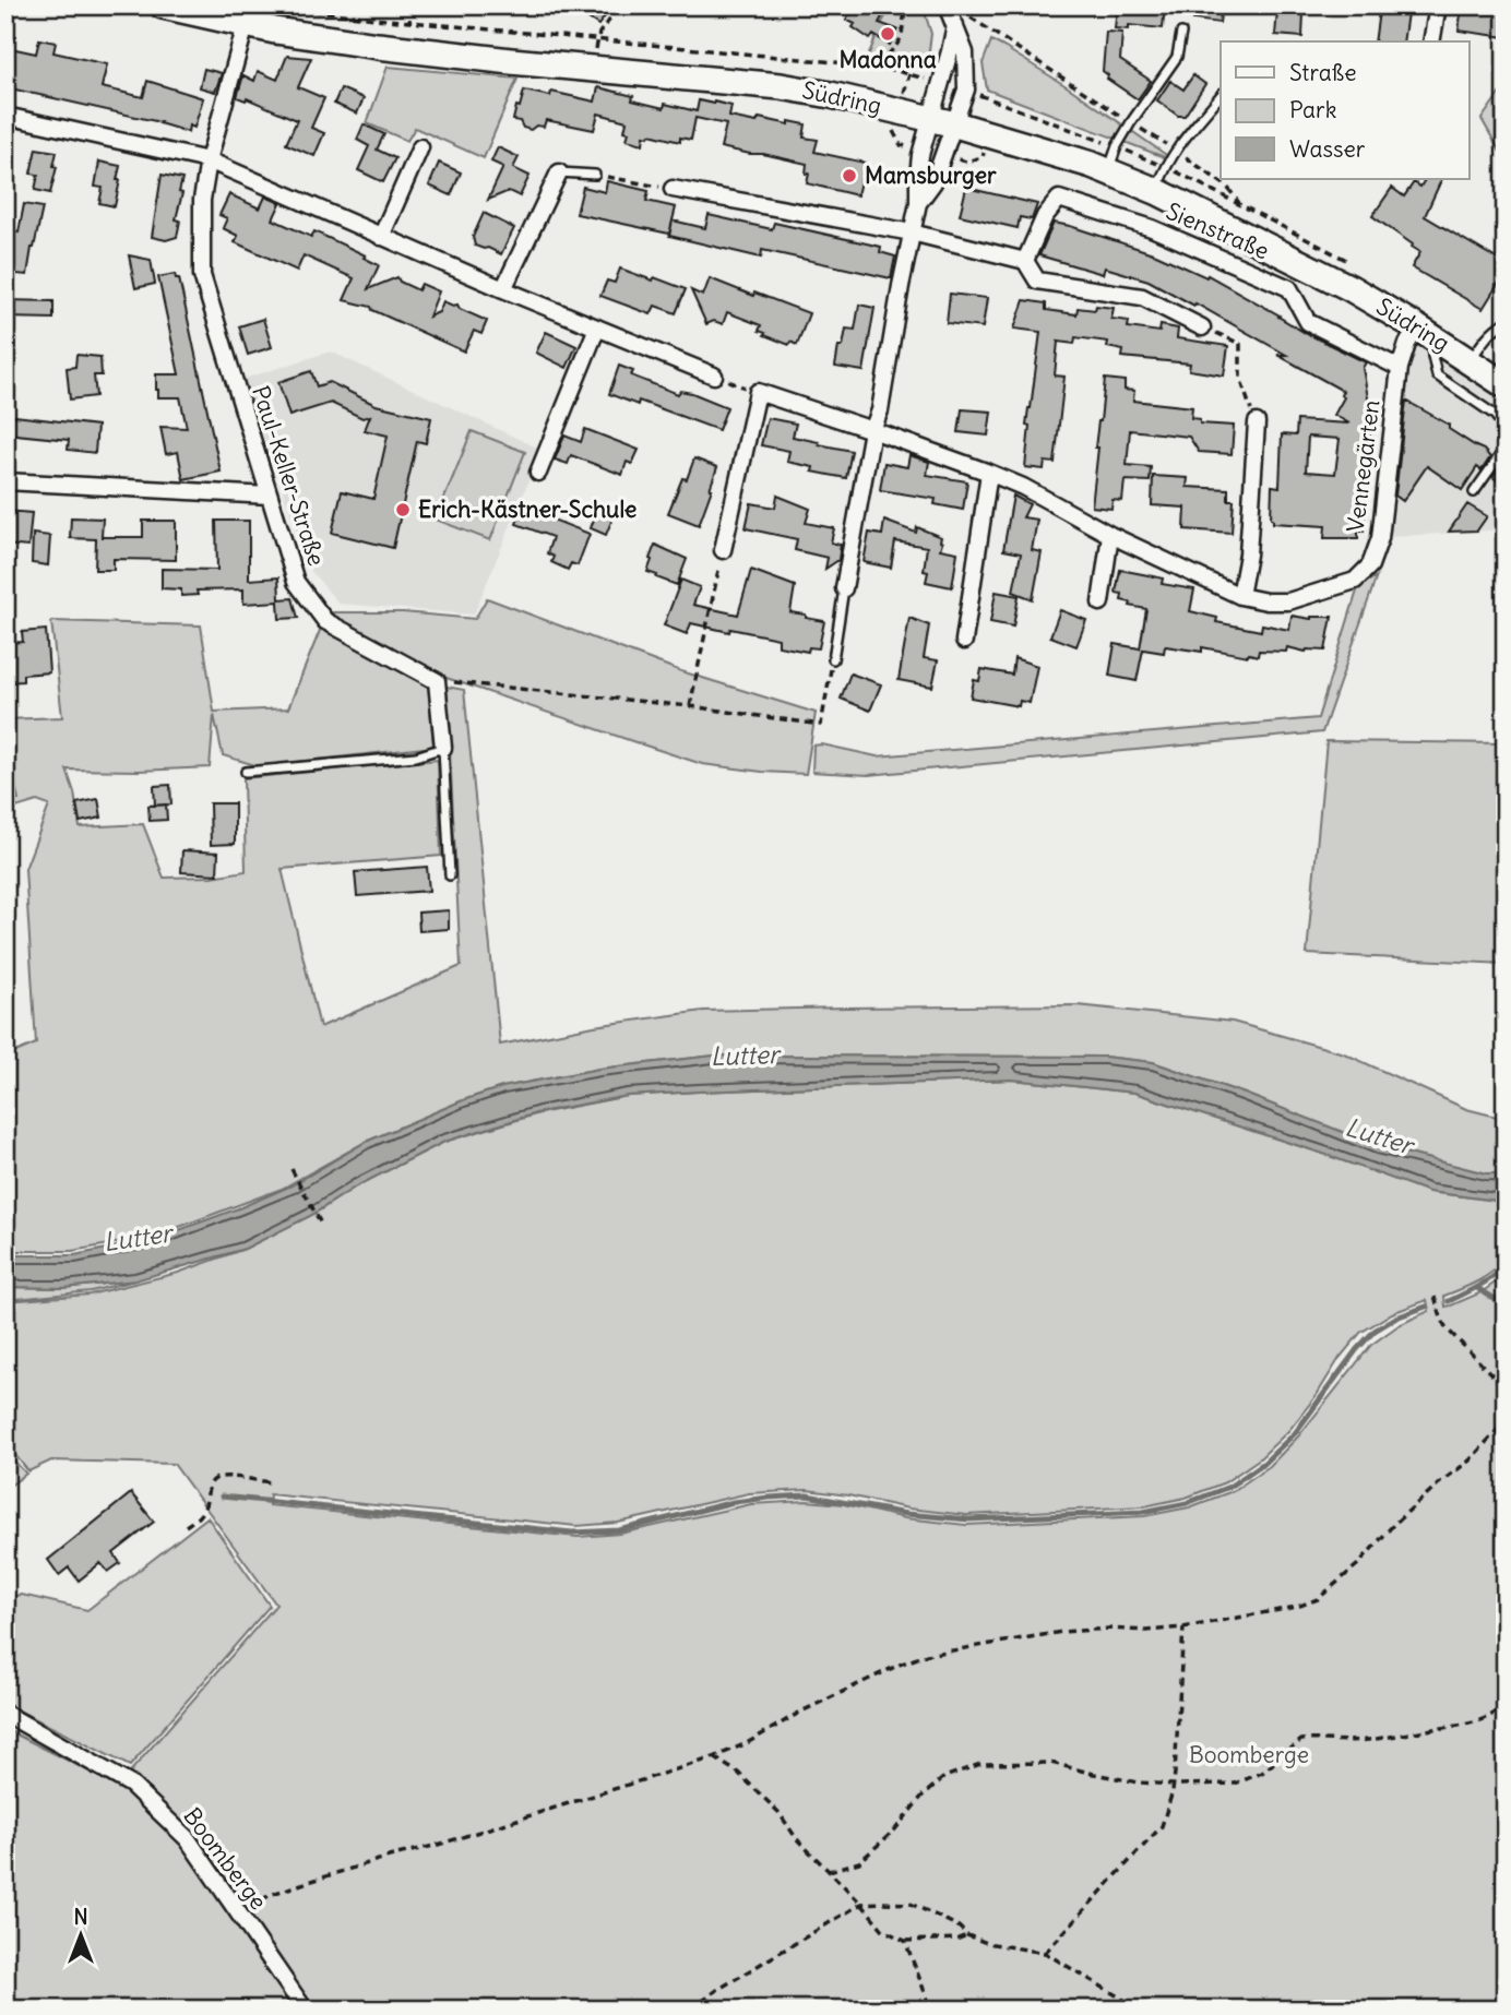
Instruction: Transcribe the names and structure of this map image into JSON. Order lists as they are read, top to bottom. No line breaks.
{"streets":{"main road":["Südring"],"street":["Sienstraße","Vennegärten","Paul-Keller-Straße","Boomberge"]},"crossings":[["Südring","Vennegärten"],["Südring","Paul-Keller-Straße"],["Sienstraße","Vennegärten"]],"water":["Lutter"],"parks":["Boomberge"],"places":["Madonna","Mamsburger","Erich-Kästner-Schule"],"legend":["Straße","Park","Wasser"],"north":"top"}
